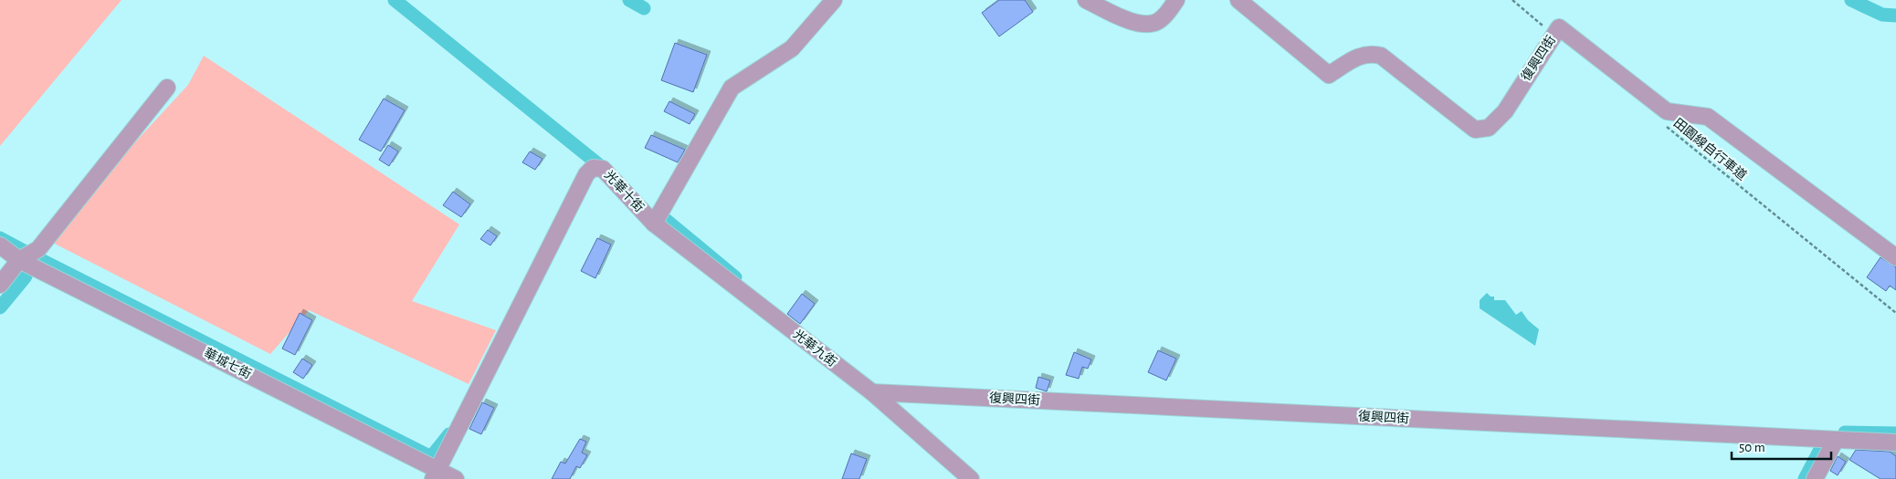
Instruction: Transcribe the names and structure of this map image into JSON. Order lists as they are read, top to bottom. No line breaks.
{"streets":{"street":["復興四街","光華十街","光華九街","華城七街"],"path":["田園線自行車道"]},"crossings":[["復興四街","光華九街"],["光華十街","光華九街"],["光華十街","華城七街"]],"scale_bar":"50 m"}
